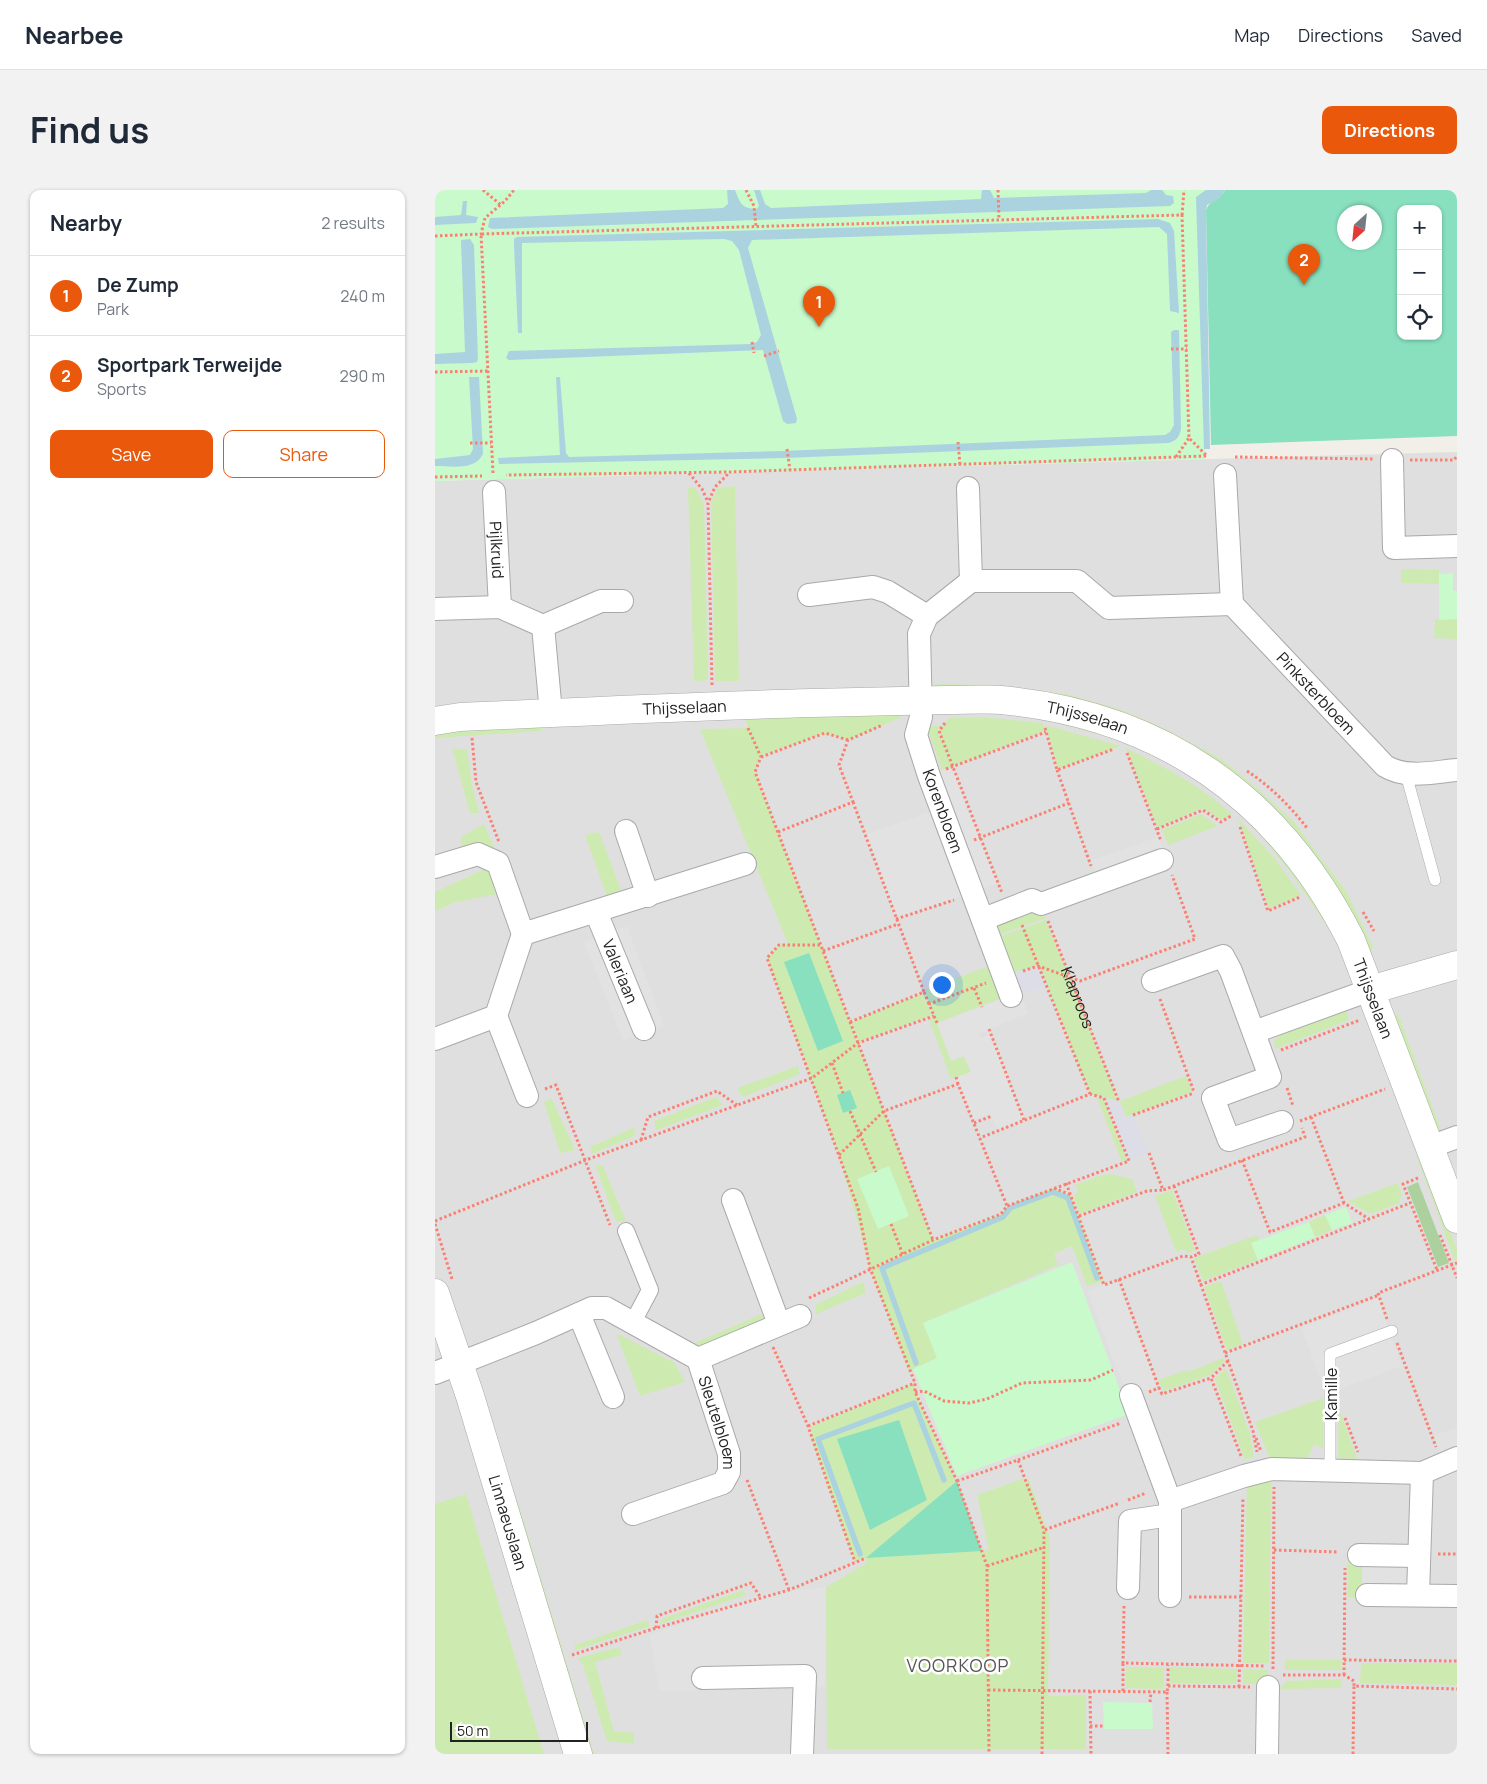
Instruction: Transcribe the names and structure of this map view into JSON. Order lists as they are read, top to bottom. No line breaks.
{"streets":{"street":["Pijlkruid","Pinksterbloem","Thijsselaan","Korenbloem","Valeriaan","Sleutelbloem","Linnaeuslaan"],"lane":["Kamille"],"path":["Klaproos"]},"crossings":[["Thijsselaan","Korenbloem"],["Sleutelbloem","Linnaeuslaan"]],"districts":["VOORKOOP"],"scale_bar":"50 m","north":"bottom left","page":{"header":"Nearbee","nav":["Map","Directions","Saved"],"title":"Find us","buttons":["Directions",["Save","Share"]],"heading":["Nearby","2 results"],"map_buttons":["+","−"],"pins":["2","1"],"list":[{"mark":"1","name":"De Zump","note":"Park","value":"240 m"},{"mark":"2","name":"Sportpark Terweijde","note":"Sports","value":"290 m"}],"scale":"50 m"}}
